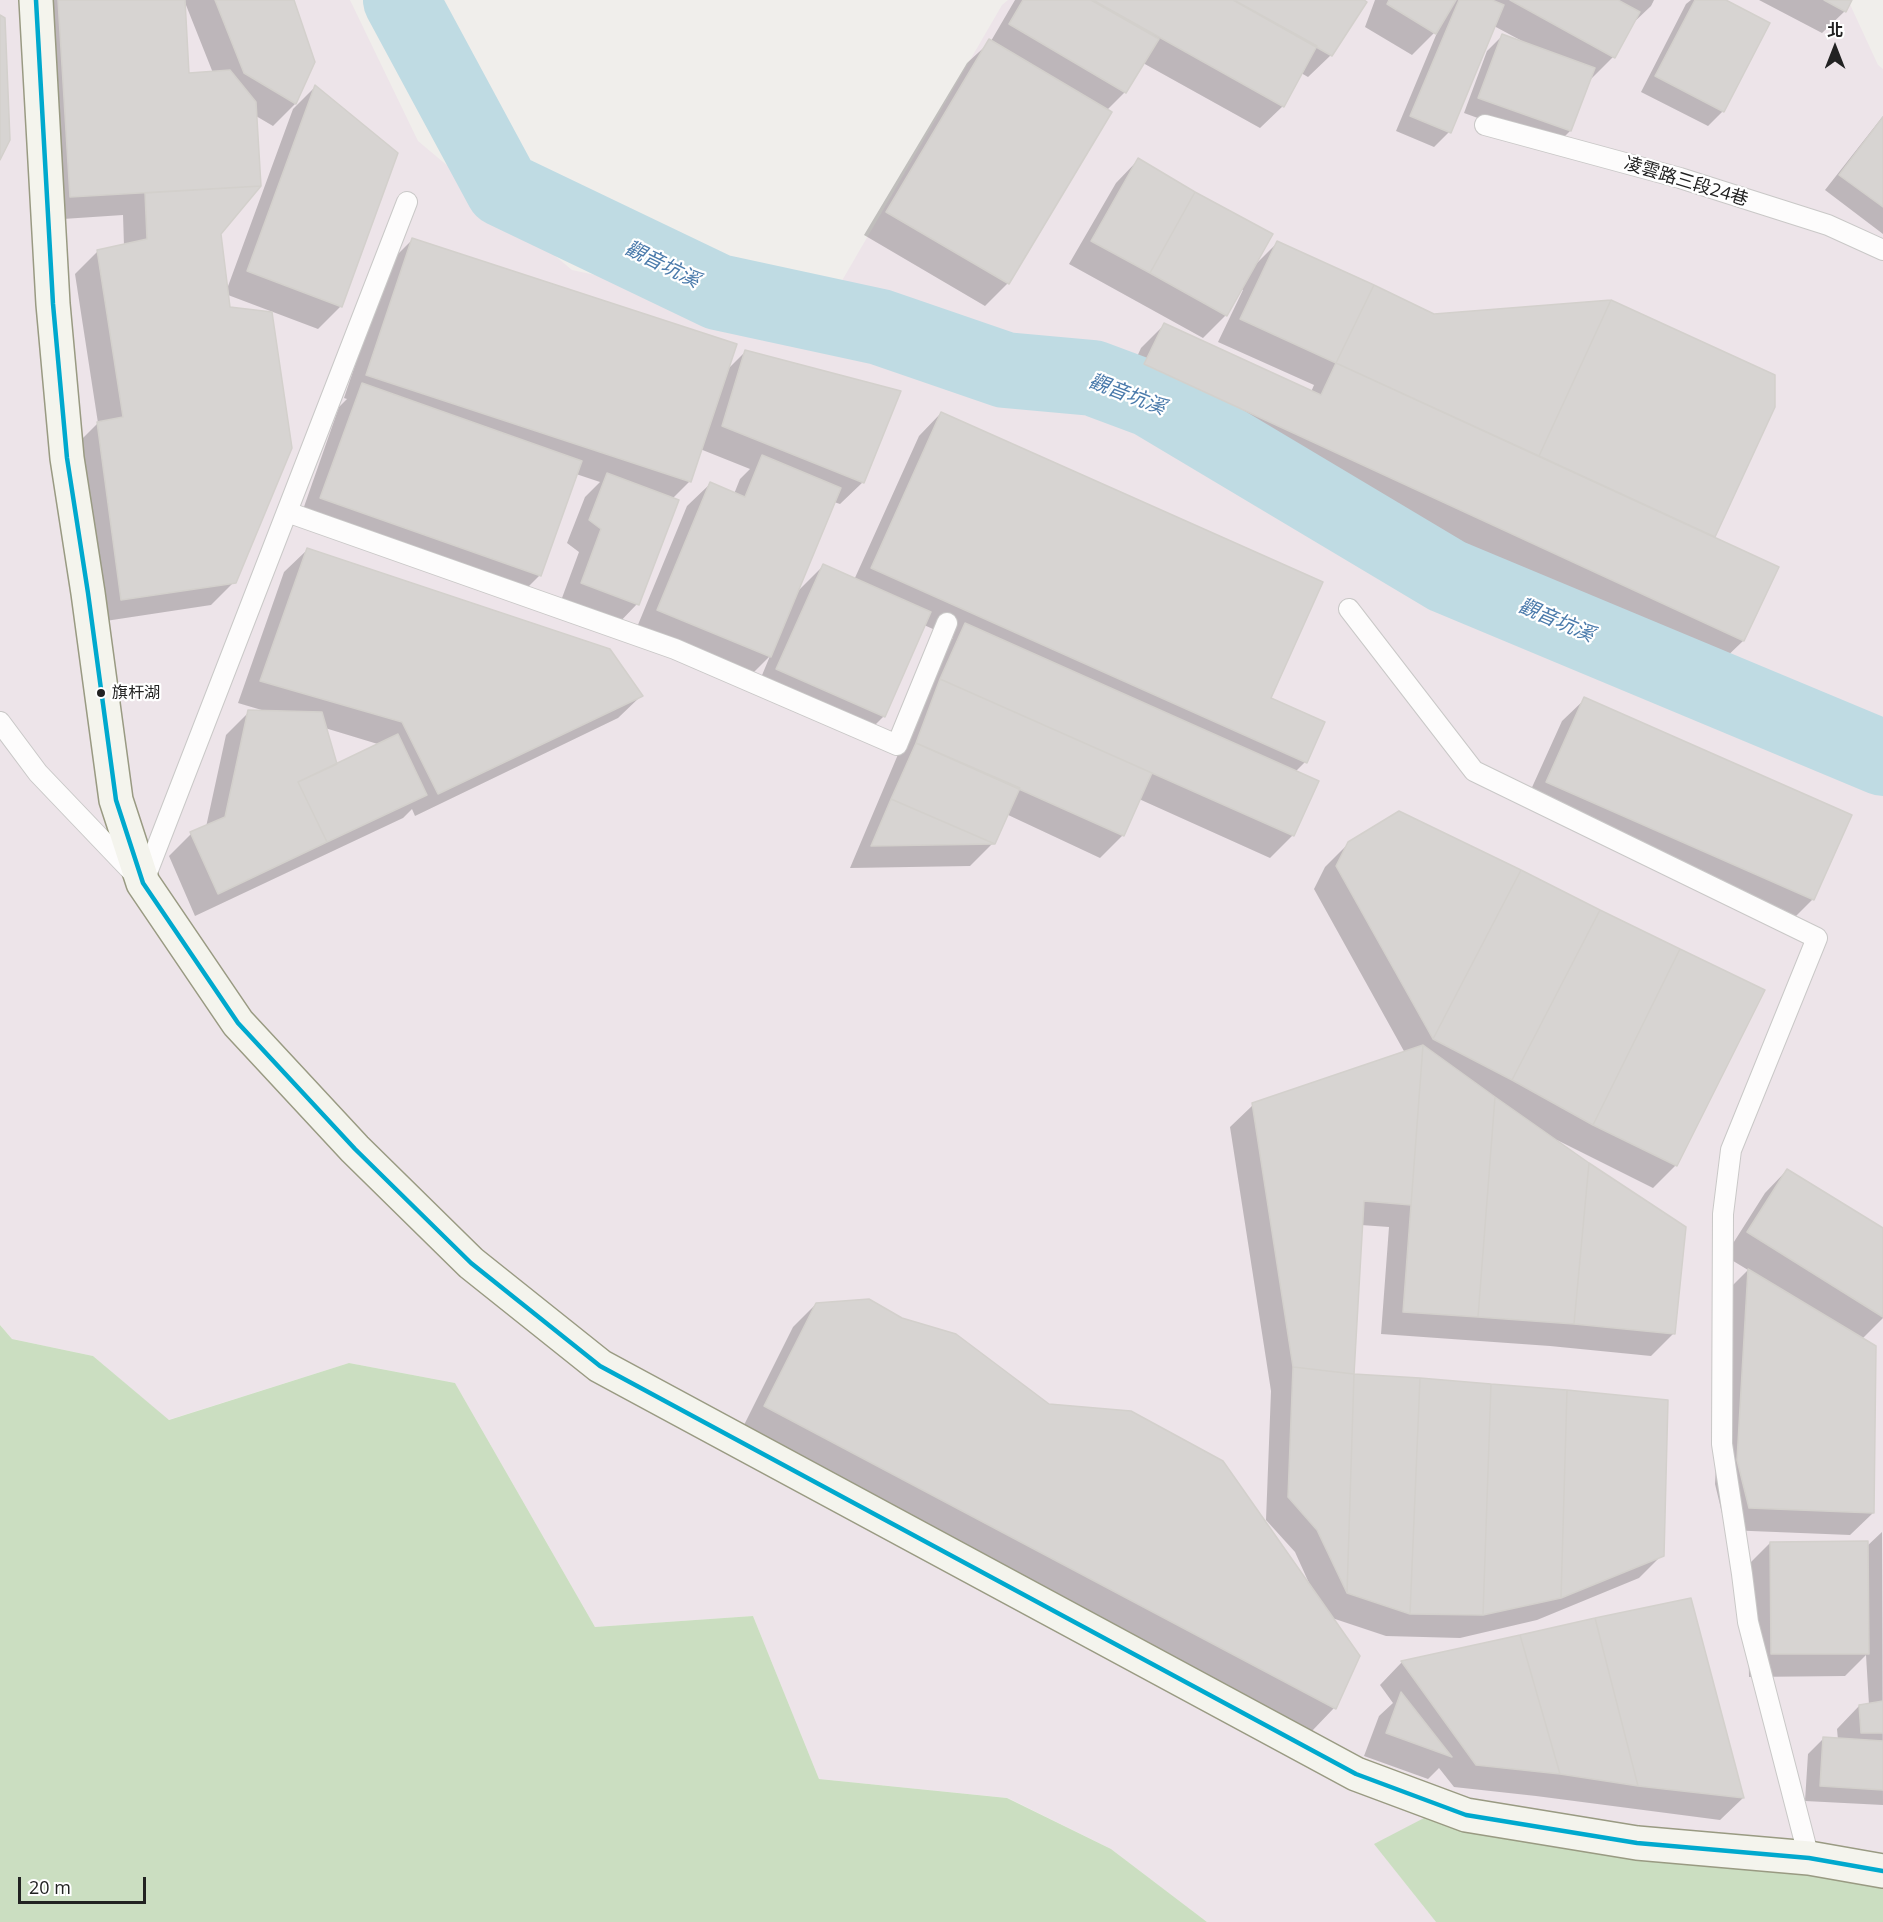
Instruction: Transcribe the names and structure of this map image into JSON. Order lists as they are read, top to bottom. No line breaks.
{"streets":{"lane":["凌雲路三段24巷"]},"water":["觀音坑溪"],"places":["旗杆湖"],"scale_bar":"20 m","north":"top"}
